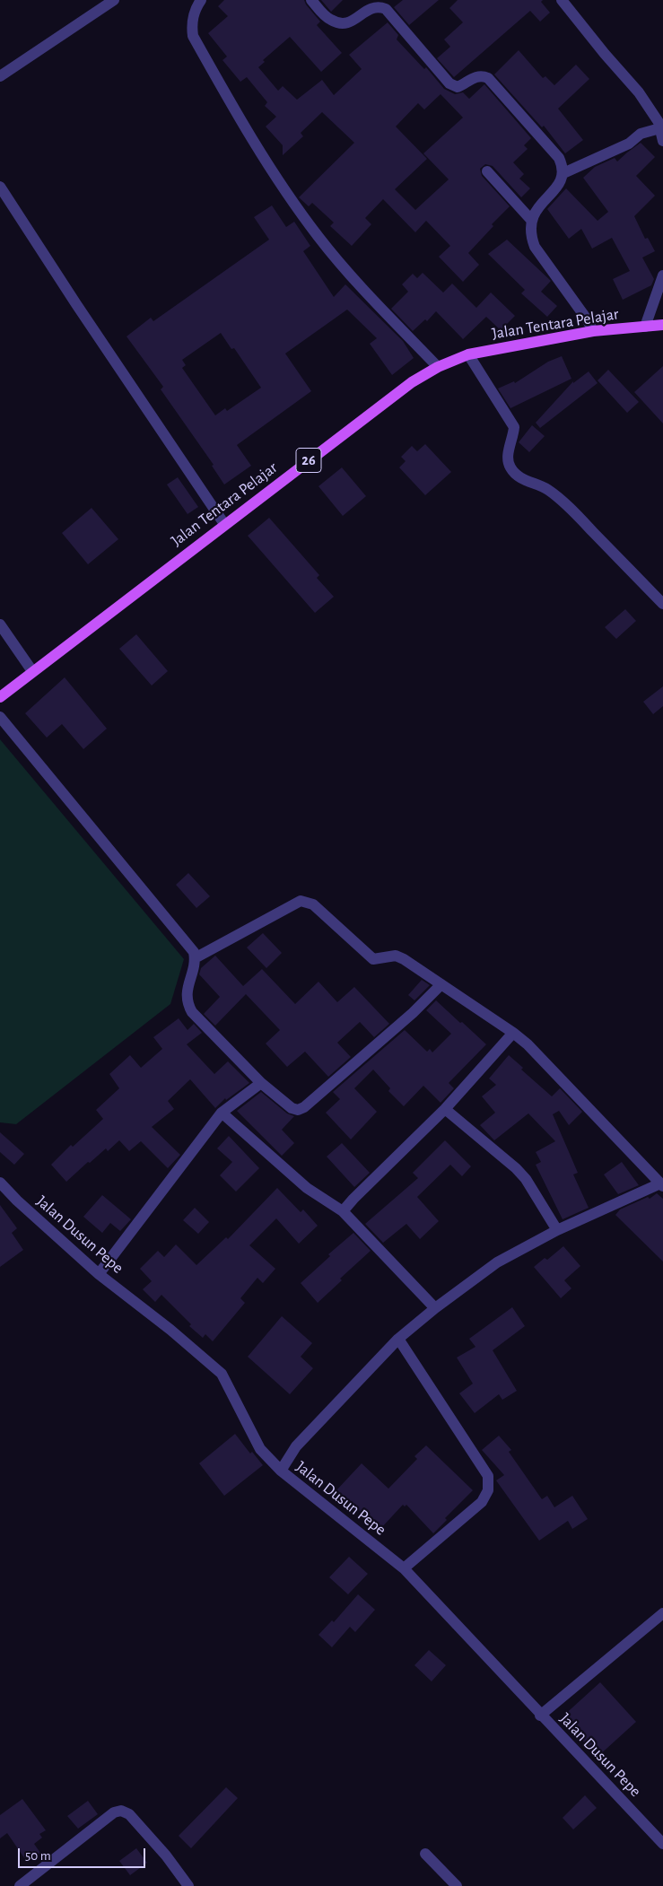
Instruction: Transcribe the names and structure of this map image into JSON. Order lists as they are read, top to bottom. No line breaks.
{"streets":{"main road":["Jalan Tentara Pelajar","26"],"street":["Jalan Dusun Pepe"]},"scale_bar":"50 m"}
